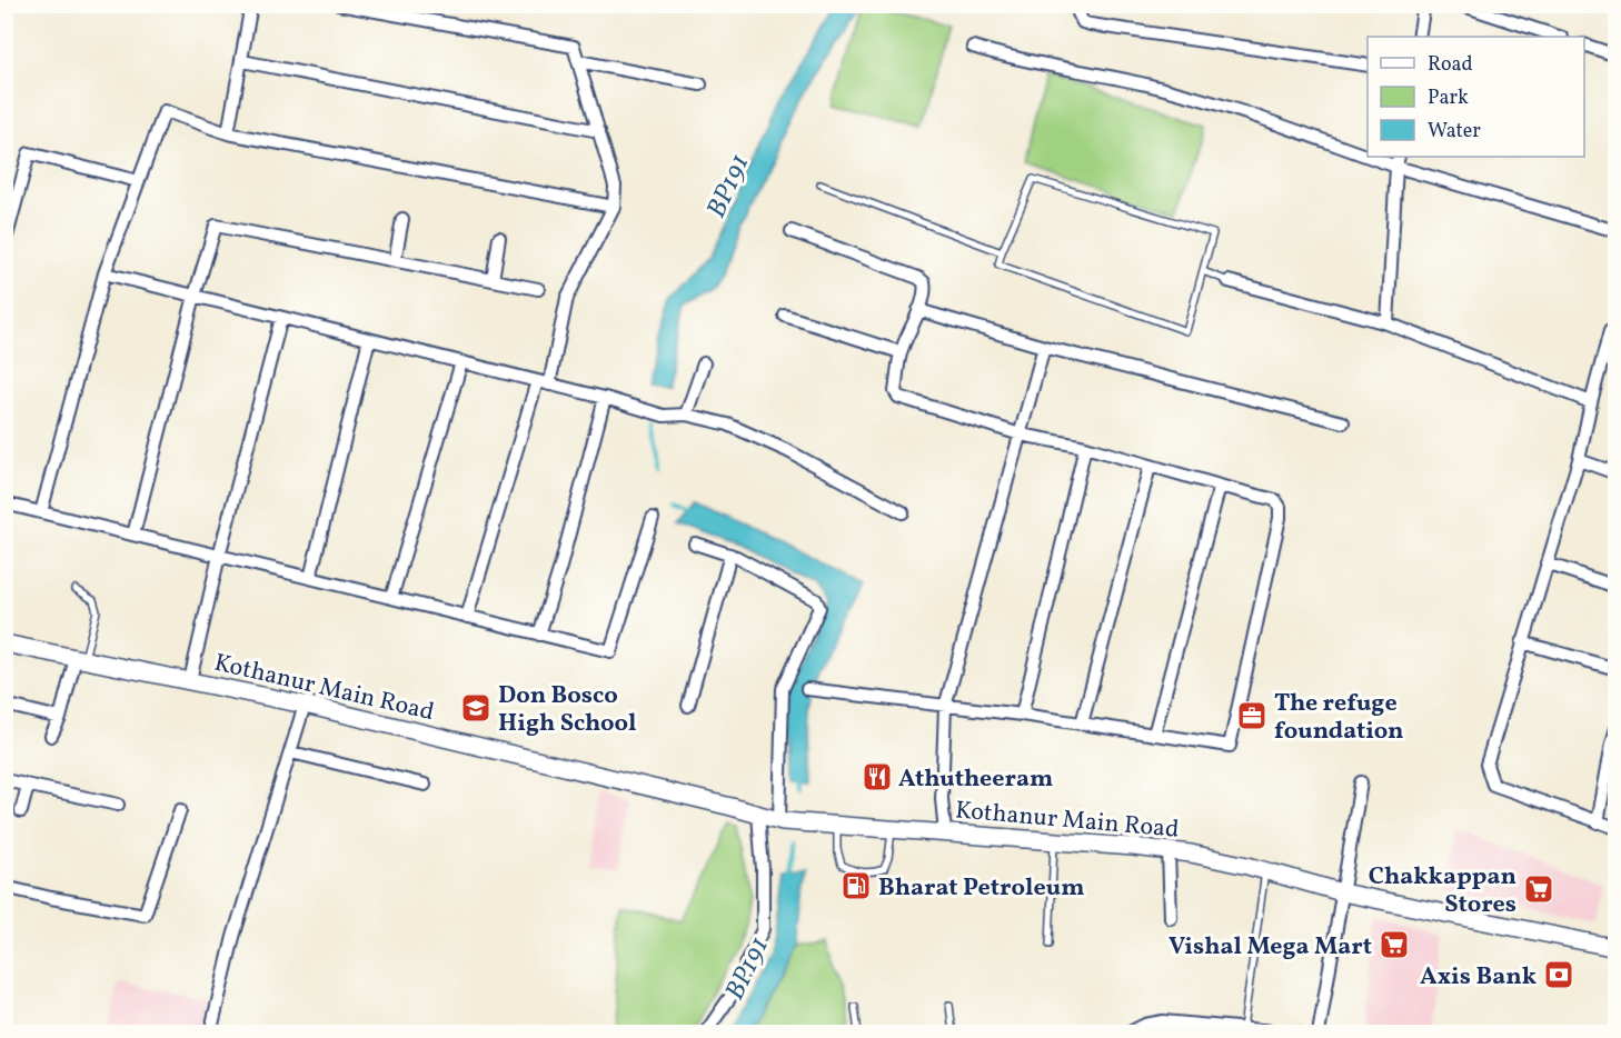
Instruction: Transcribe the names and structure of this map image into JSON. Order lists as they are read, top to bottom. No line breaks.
{"streets":{"main road":["Kothanur Main Road"]},"water":["BP191"],"places":{"school or university":["Don Bosco High School"],"office":["The refuge foundation"],"restaurant":["Athutheeram"],"fuel station":["Bharat Petroleum"],"supermarket":["Chakkappan Stores","Vishal Mega Mart"],"bank":["Axis Bank"]},"legend":["Road","Park","Water"]}
